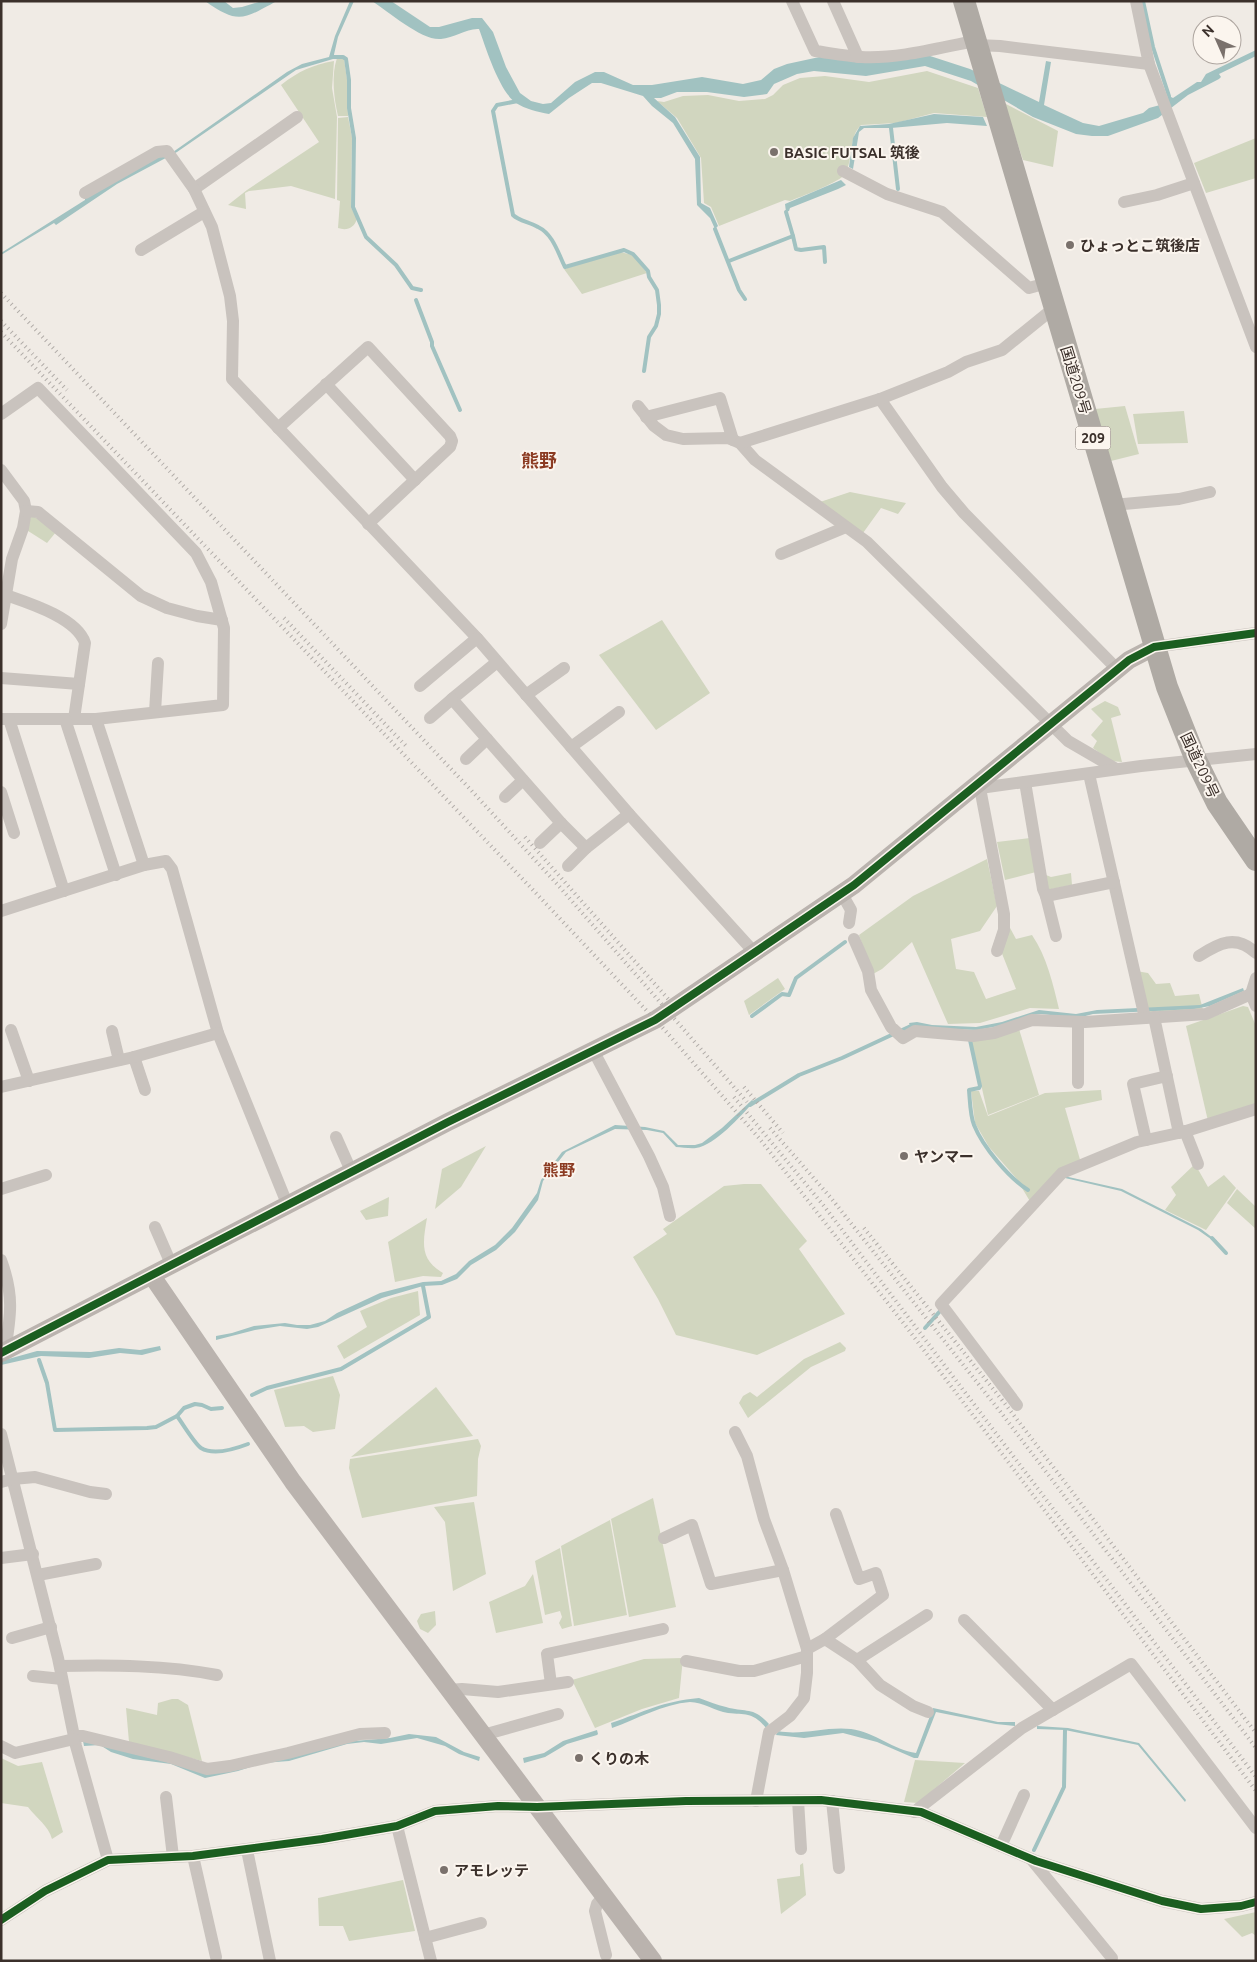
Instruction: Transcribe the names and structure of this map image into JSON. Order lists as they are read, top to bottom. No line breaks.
{"streets":{"highway":["国道209号","209"]},"districts":["熊野","熊野"],"places":["BASIC FUTSAL 筑後","ひょっとこ筑後店","ヤンマー","くりの木","アモレッテ"],"north":"top left"}
